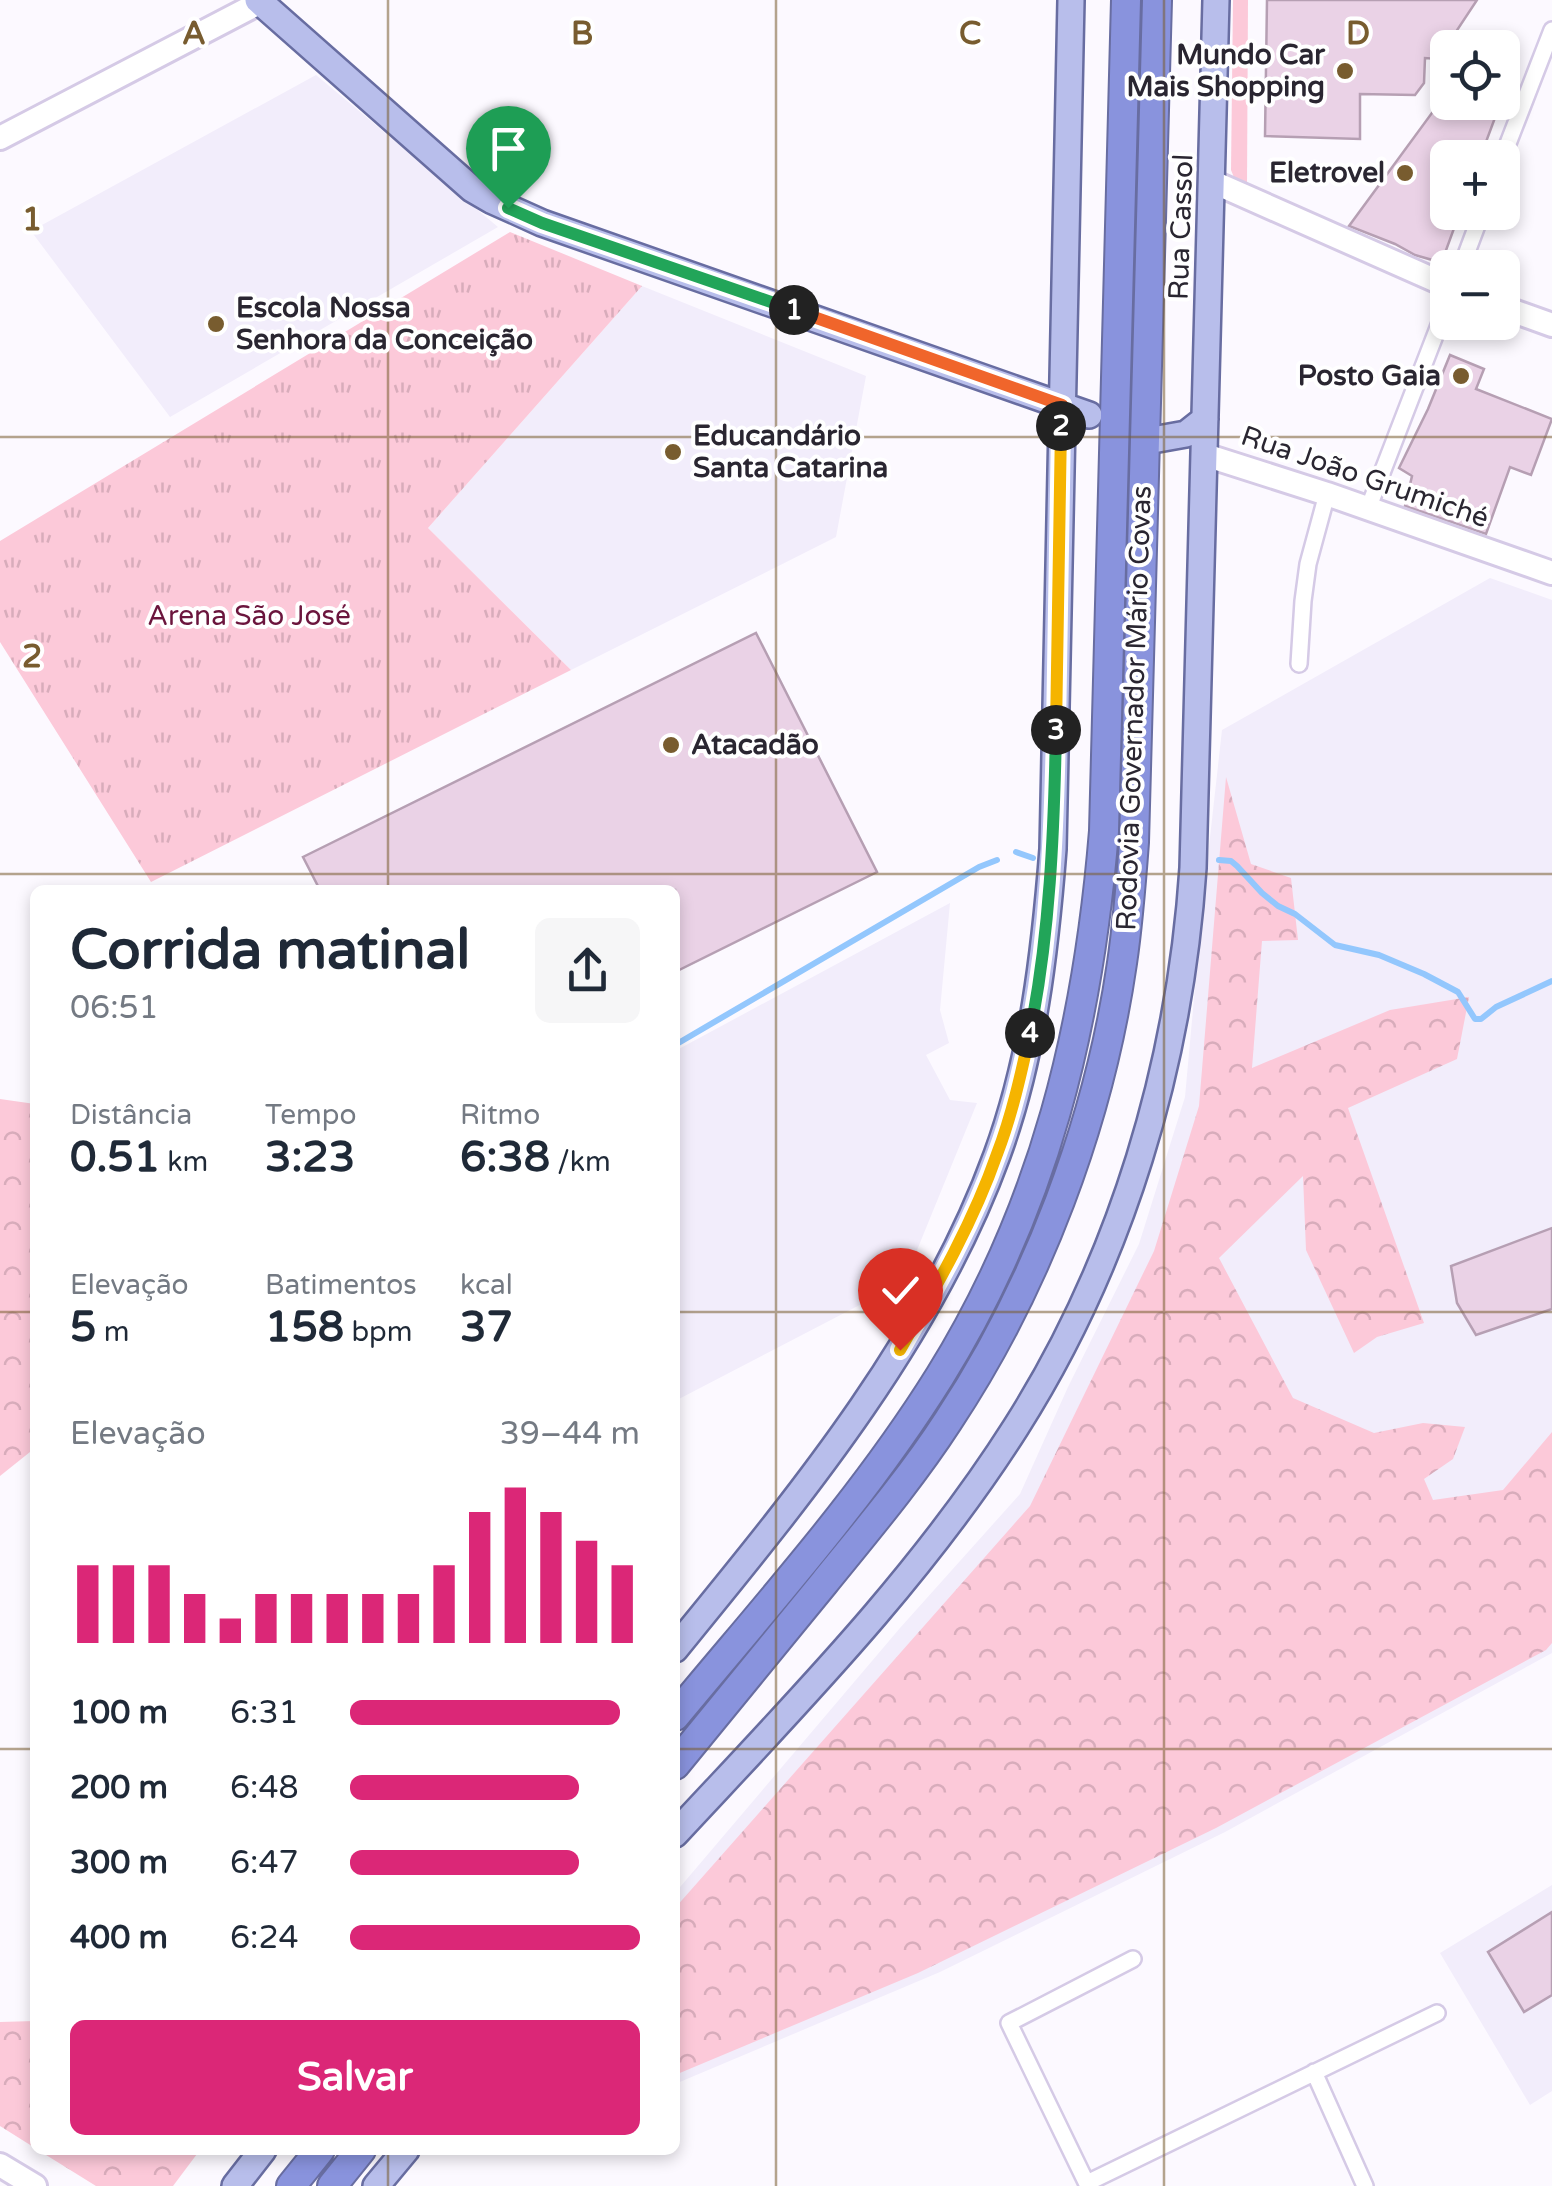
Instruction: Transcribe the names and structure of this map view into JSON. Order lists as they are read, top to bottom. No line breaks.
{"streets":{"highway":["Rodovia Governador Mário Covas"],"main road":["Rua Cassol","Rua João Grumiché"]},"crossings":[["Rua Cassol","Rua João Grumiché"]],"parks":["Arena São José"],"places":["Mundo Car Mais Shopping","Eletrovel","Escola Nossa Senhora da Conceição","Posto Gaia","Educandário Santa Catarina","Atacadão"],"page":{"map_buttons":["+","−"],"pins":["1","2","3","4"],"heading":["Corrida matinal","06:51"],"stats":[["Distância","0.51 km"],["Tempo","3:23"],["Ritmo","6:38 /km"],["Elevação","5 m"],["Batimentos","158 bpm"],["kcal","37"]],"chart":["Elevação","39–44 m"],"list":[{"name":"100 m","note":"6:31"},{"name":"200 m","note":"6:48"},{"name":"300 m","note":"6:47"},{"name":"400 m","note":"6:24"}],"buttons":"Salvar"},"grid":{"columns":["A","B","C","D"],"rows":["1","2"]}}
